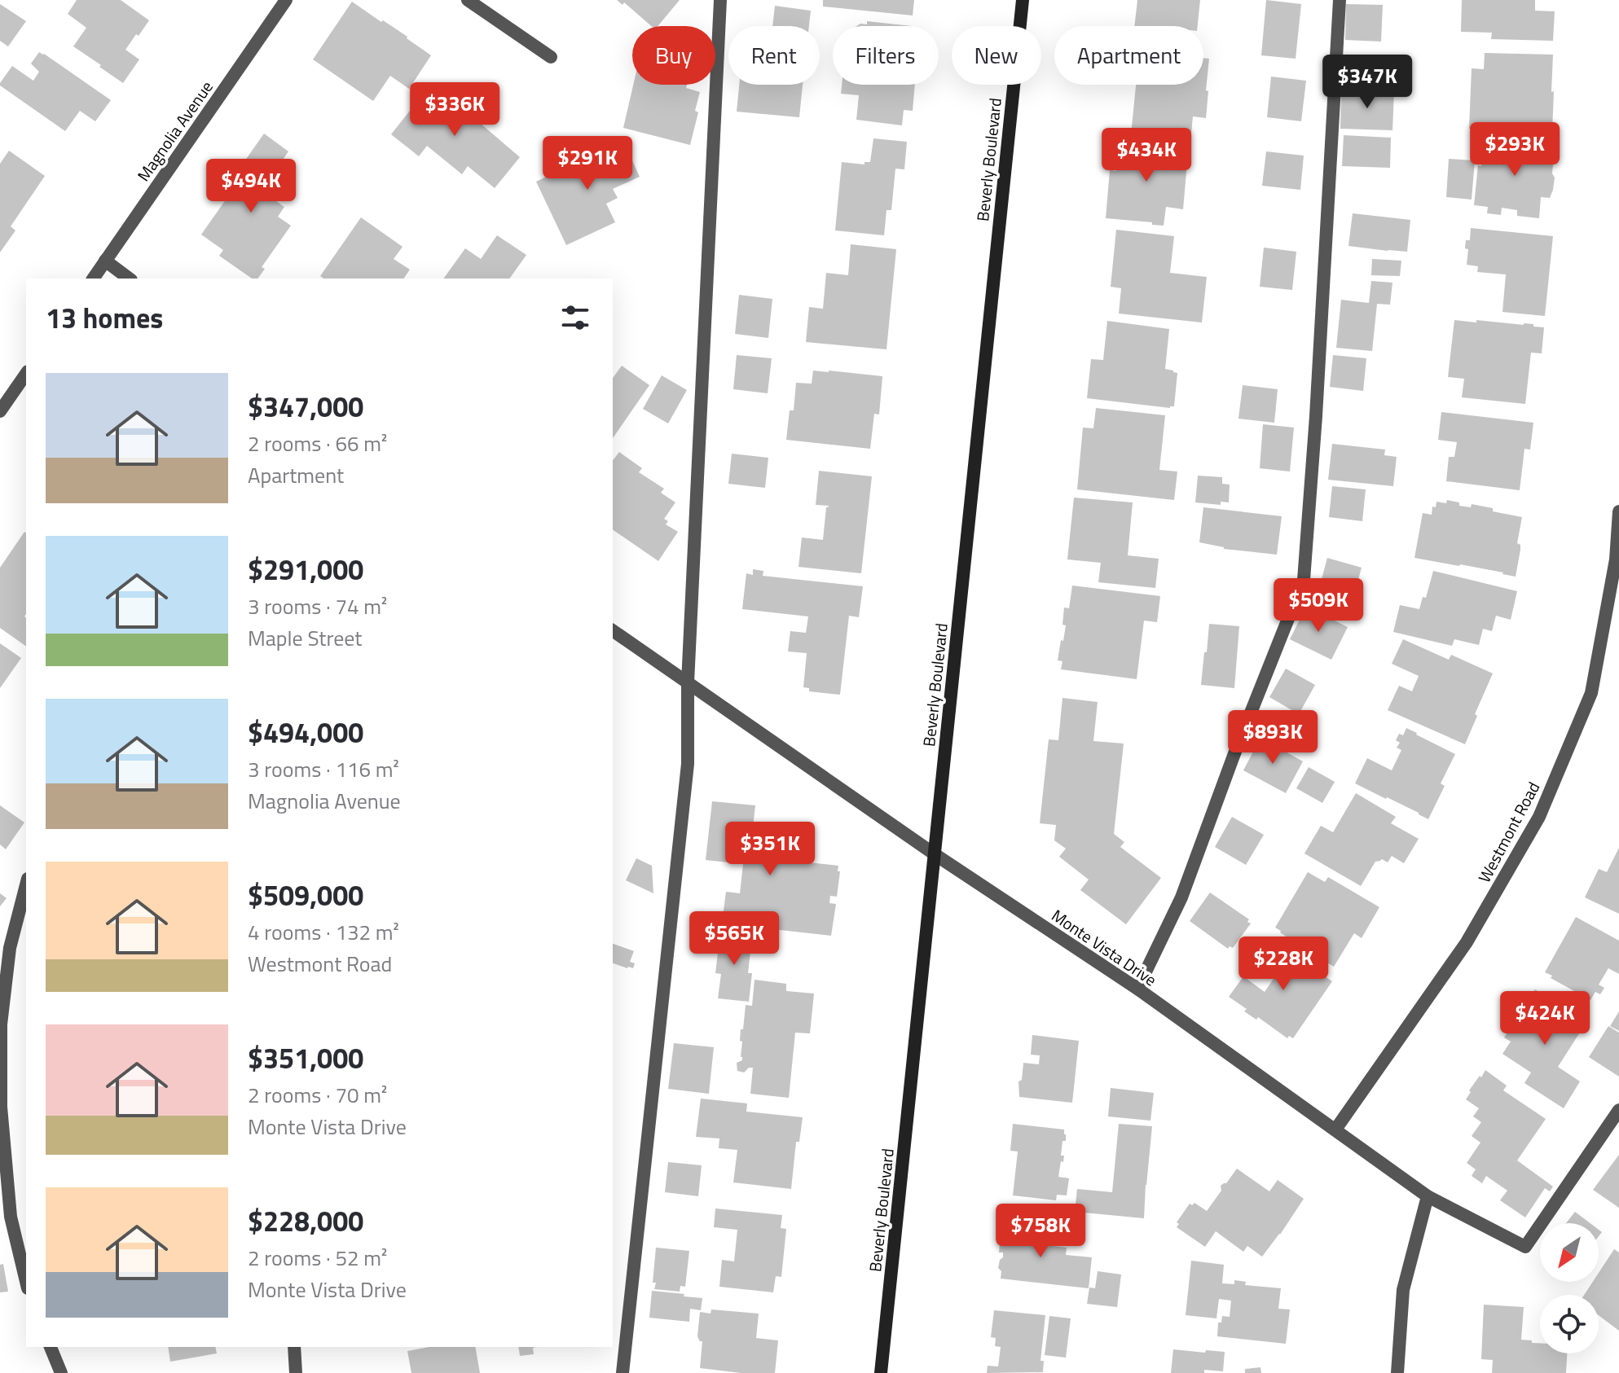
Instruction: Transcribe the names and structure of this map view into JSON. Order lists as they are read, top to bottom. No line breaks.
{"streets":{"main road":["Beverly Boulevard"],"street":["Magnolia Avenue","Westmont Road","Monte Vista Drive"]},"crossings":[["Beverly Boulevard","Monte Vista Drive"],["Westmont Road","Monte Vista Drive"]],"north":"bottom left","page":{"chip":["Buy","Rent","Filters","New","Apartment"],"price":["$347K","$336K","$293K","$434K","$291K","$494K","$509K","$893K","$351K","$565K","$228K","$424K","$758K"],"heading":"13 homes","list":[{"name":"$347,000","note":"2 rooms · 66 m² · Apartment"},{"name":"$291,000","note":"3 rooms · 74 m² · Maple Street"},{"name":"$494,000","note":"3 rooms · 116 m² · Magnolia Avenue"},{"name":"$509,000","note":"4 rooms · 132 m² · Westmont Road"},{"name":"$351,000","note":"2 rooms · 70 m² · Monte Vista Drive"},{"name":"$228,000","note":"2 rooms · 52 m² · Monte Vista Drive"}]}}
